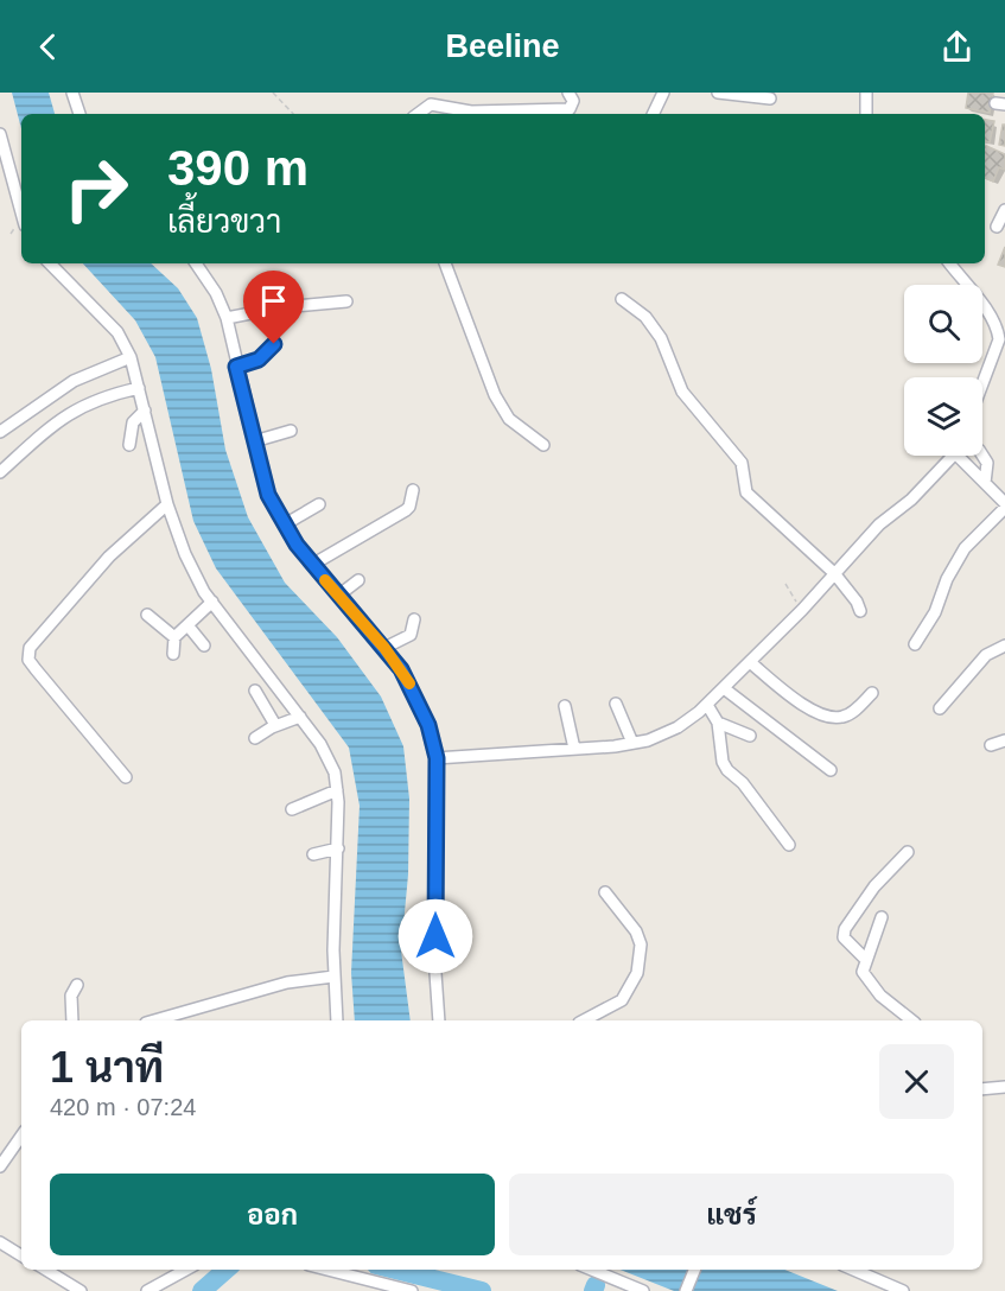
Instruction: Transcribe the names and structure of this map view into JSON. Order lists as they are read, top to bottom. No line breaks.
{"page":{"header":"Beeline","turn":["390 m","เลี้ยวขวา"],"heading":["1 นาที","420 m · 07:24"],"buttons":["ออก","แชร์"]}}
